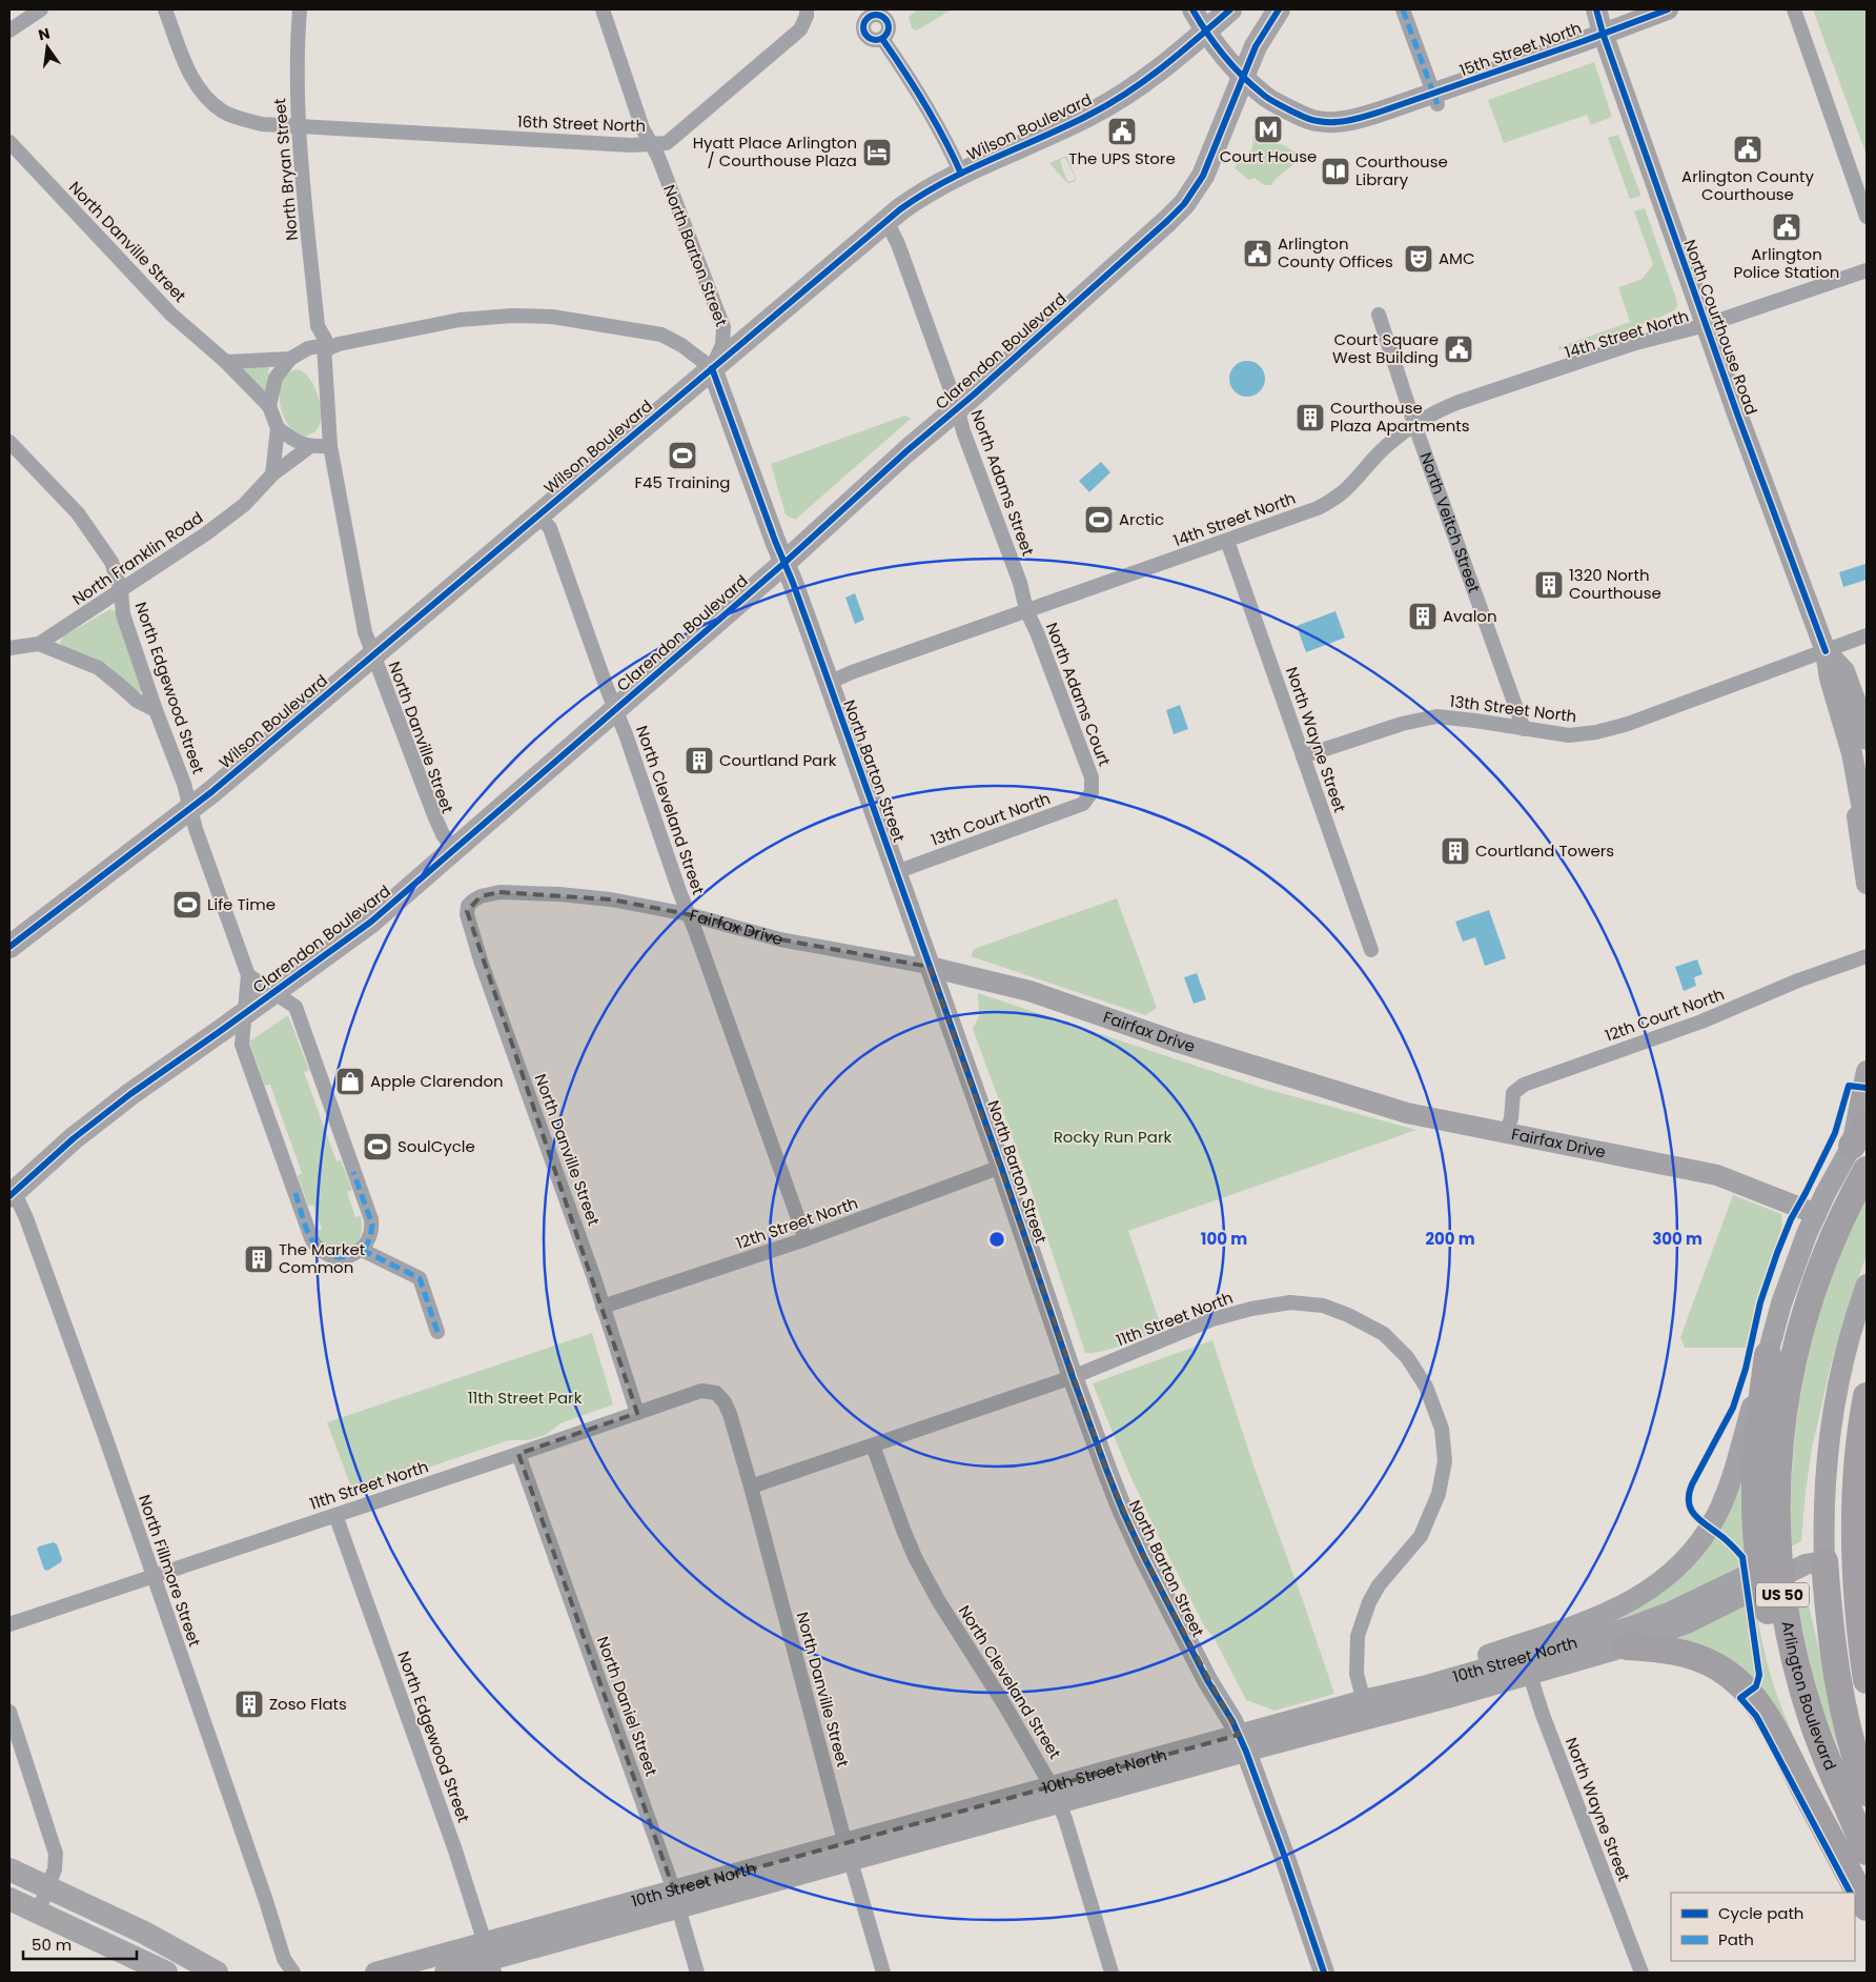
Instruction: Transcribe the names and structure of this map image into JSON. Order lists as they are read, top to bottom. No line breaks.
{"streets":{"highway":["US 50","Arlington Boulevard"],"main road":["15th Street North","Wilson Boulevard","North Barton Street","North Courthouse Road","Clarendon Boulevard","Fairfax Drive","10th Street North"],"street":["16th Street North","North Bryan Street","North Danville Street","14th Street North","North Adams Street","North Veitch Street","North Franklin Road","North Edgewood Street","North Adams Court","13th Street North","North Wayne Street","North Cleveland Street","13th Court North","12th Court North","12th Street North","11th Street North","North Fillmore Street","North Daniel Street"]},"crossings":[["15th Street North","North Courthouse Road"],["15th Street North","Clarendon Boulevard"],["16th Street North","North Bryan Street"],["16th Street North","North Barton Street"],["Wilson Boulevard","North Danville Street"],["Wilson Boulevard","North Barton Street"],["Wilson Boulevard","North Adams Street"],["Wilson Boulevard","North Edgewood Street"],["Wilson Boulevard","North Cleveland Street"],["North Bryan Street","North Danville Street"],["North Danville Street","Clarendon Boulevard"],["North Danville Street","Fairfax Drive"],["North Danville Street","12th Street North"],["North Danville Street","11th Street North"],["North Danville Street","10th Street North"],["North Barton Street","14th Street North"],["North Barton Street","Clarendon Boulevard"],["North Barton Street","13th Court North"],["North Barton Street","Fairfax Drive"],["North Barton Street","12th Street North"],["North Barton Street","11th Street North"],["North Barton Street","10th Street North"],["North Courthouse Road","14th Street North"],["North Courthouse Road","13th Street North"],["14th Street North","North Adams Street"],["14th Street North","North Veitch Street"],["14th Street North","North Adams Court"],["14th Street North","North Wayne Street"],["Clarendon Boulevard","North Adams Street"],["Clarendon Boulevard","North Edgewood Street"],["Clarendon Boulevard","North Cleveland Street"],["Clarendon Boulevard","North Fillmore Street"],["North Adams Street","North Adams Court"],["North Veitch Street","13th Street North"],["North Franklin Road","North Edgewood Street"],["North Edgewood Street","11th Street North"],["North Edgewood Street","10th Street North"],["North Adams Court","13th Court North"],["13th Street North","North Wayne Street"],["North Wayne Street","10th Street North"],["North Cleveland Street","Fairfax Drive"],["North Cleveland Street","12th Street North"],["North Cleveland Street","11th Street North"],["North Cleveland Street","10th Street North"],["Fairfax Drive","12th Court North"],["11th Street North","North Fillmore Street"],["11th Street North","10th Street North"],["11th Street North","North Daniel Street"],["10th Street North","North Daniel Street"]],"parks":["Rocky Run Park","11th Street Park"],"places":{"metro station":["Court House"],"public building":["The UPS Store","Arlington County Courthouse","Arlington Police Station","Arlington County Offices","Court Square West Building"],"hotel":["Hyatt Place Arlington / Courthouse Plaza"],"library":["Courthouse Library"],"theatre":["AMC"],"building":["Courthouse Plaza Apartments","1320 North Courthouse","Avalon","Courtland Park","Courtland Towers","The Market Common","Zoso Flats"],"sports":["F45 Training","Arctic","Life Time","SoulCycle"],"shop":["Apple Clarendon"]},"legend":["Cycle path","Path"],"scale_bar":"50 m","north":"top","rings":["100 m","200 m","300 m"]}
